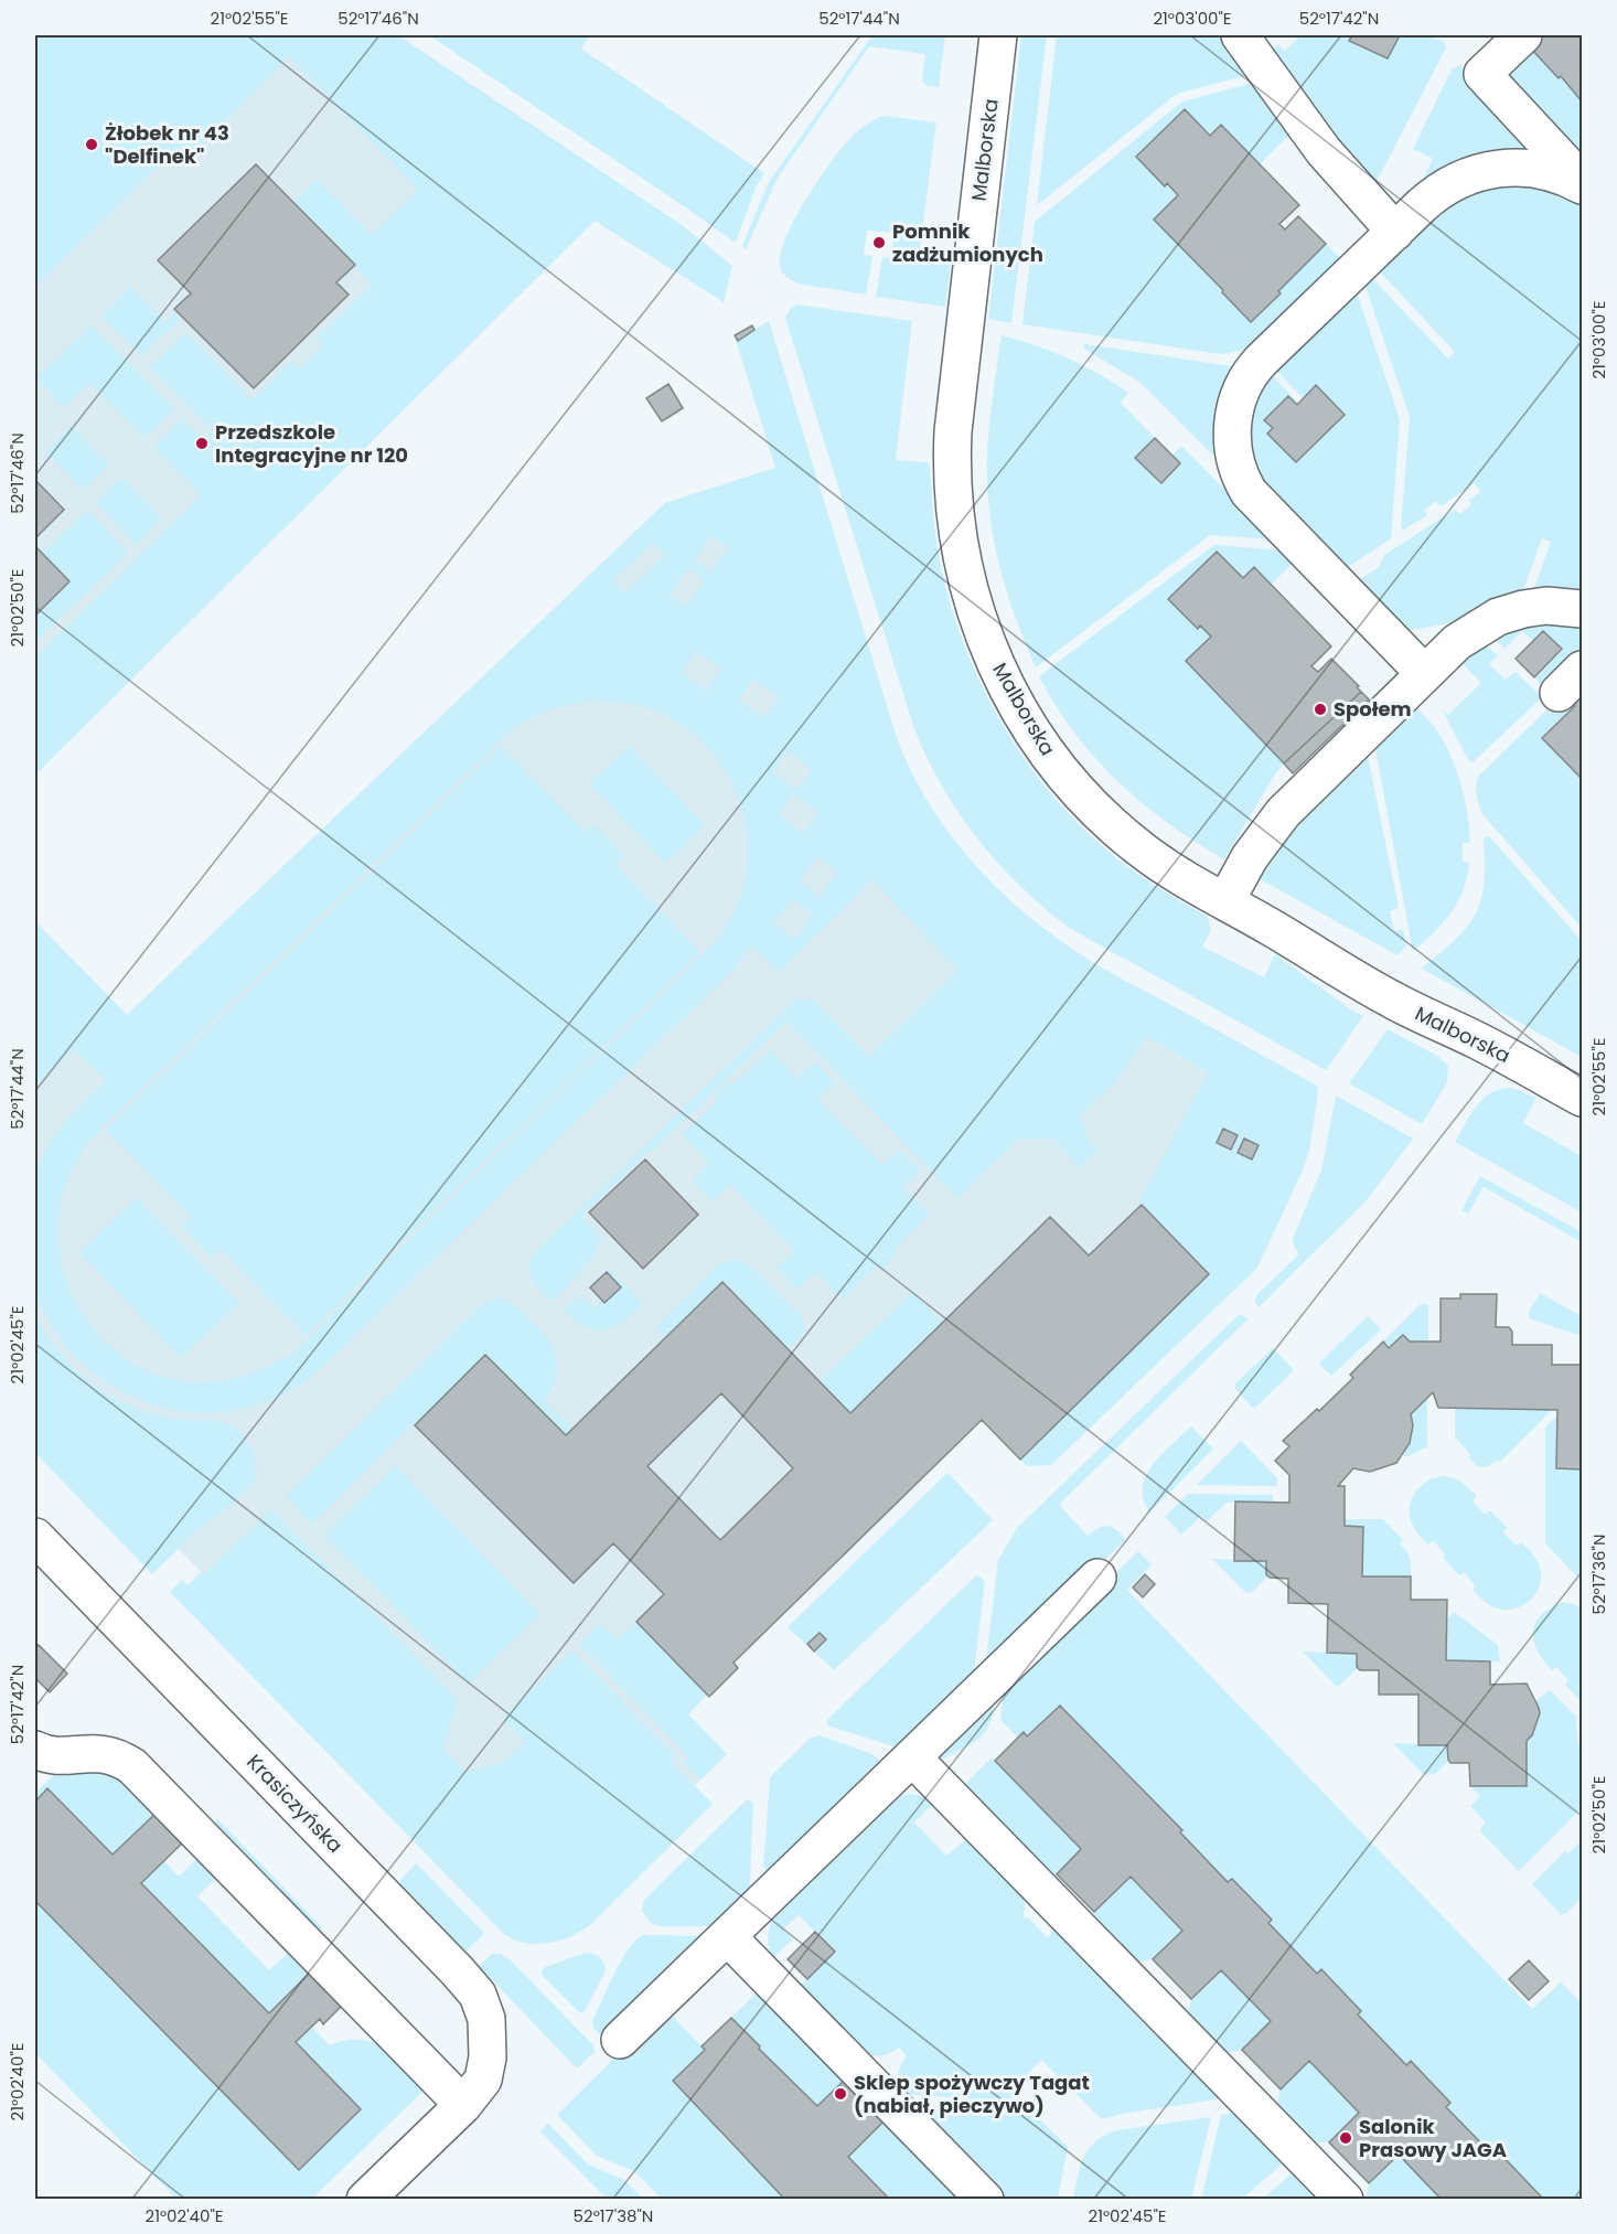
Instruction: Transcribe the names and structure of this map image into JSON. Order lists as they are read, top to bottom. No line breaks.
{"streets":{"street":["Malborska","Krasiczyńska"]},"places":["Żłobek nr 43 \"Delfinek\"","Pomnik zadżumionych","Przedszkole Integracyjne nr 120","Społem","Sklep spożywczy Tagat (nabiał, pieczywo)","Salonik Prasowy JAGA"],"coordinates":["21°02'55\"E","52°17'46\"N","52°17'44\"N","21°03'00\"E","52°17'42\"N","21°02'50\"E","21°02'45\"E","52°17'36\"N","21°02'40\"E","52°17'38\"N"]}
